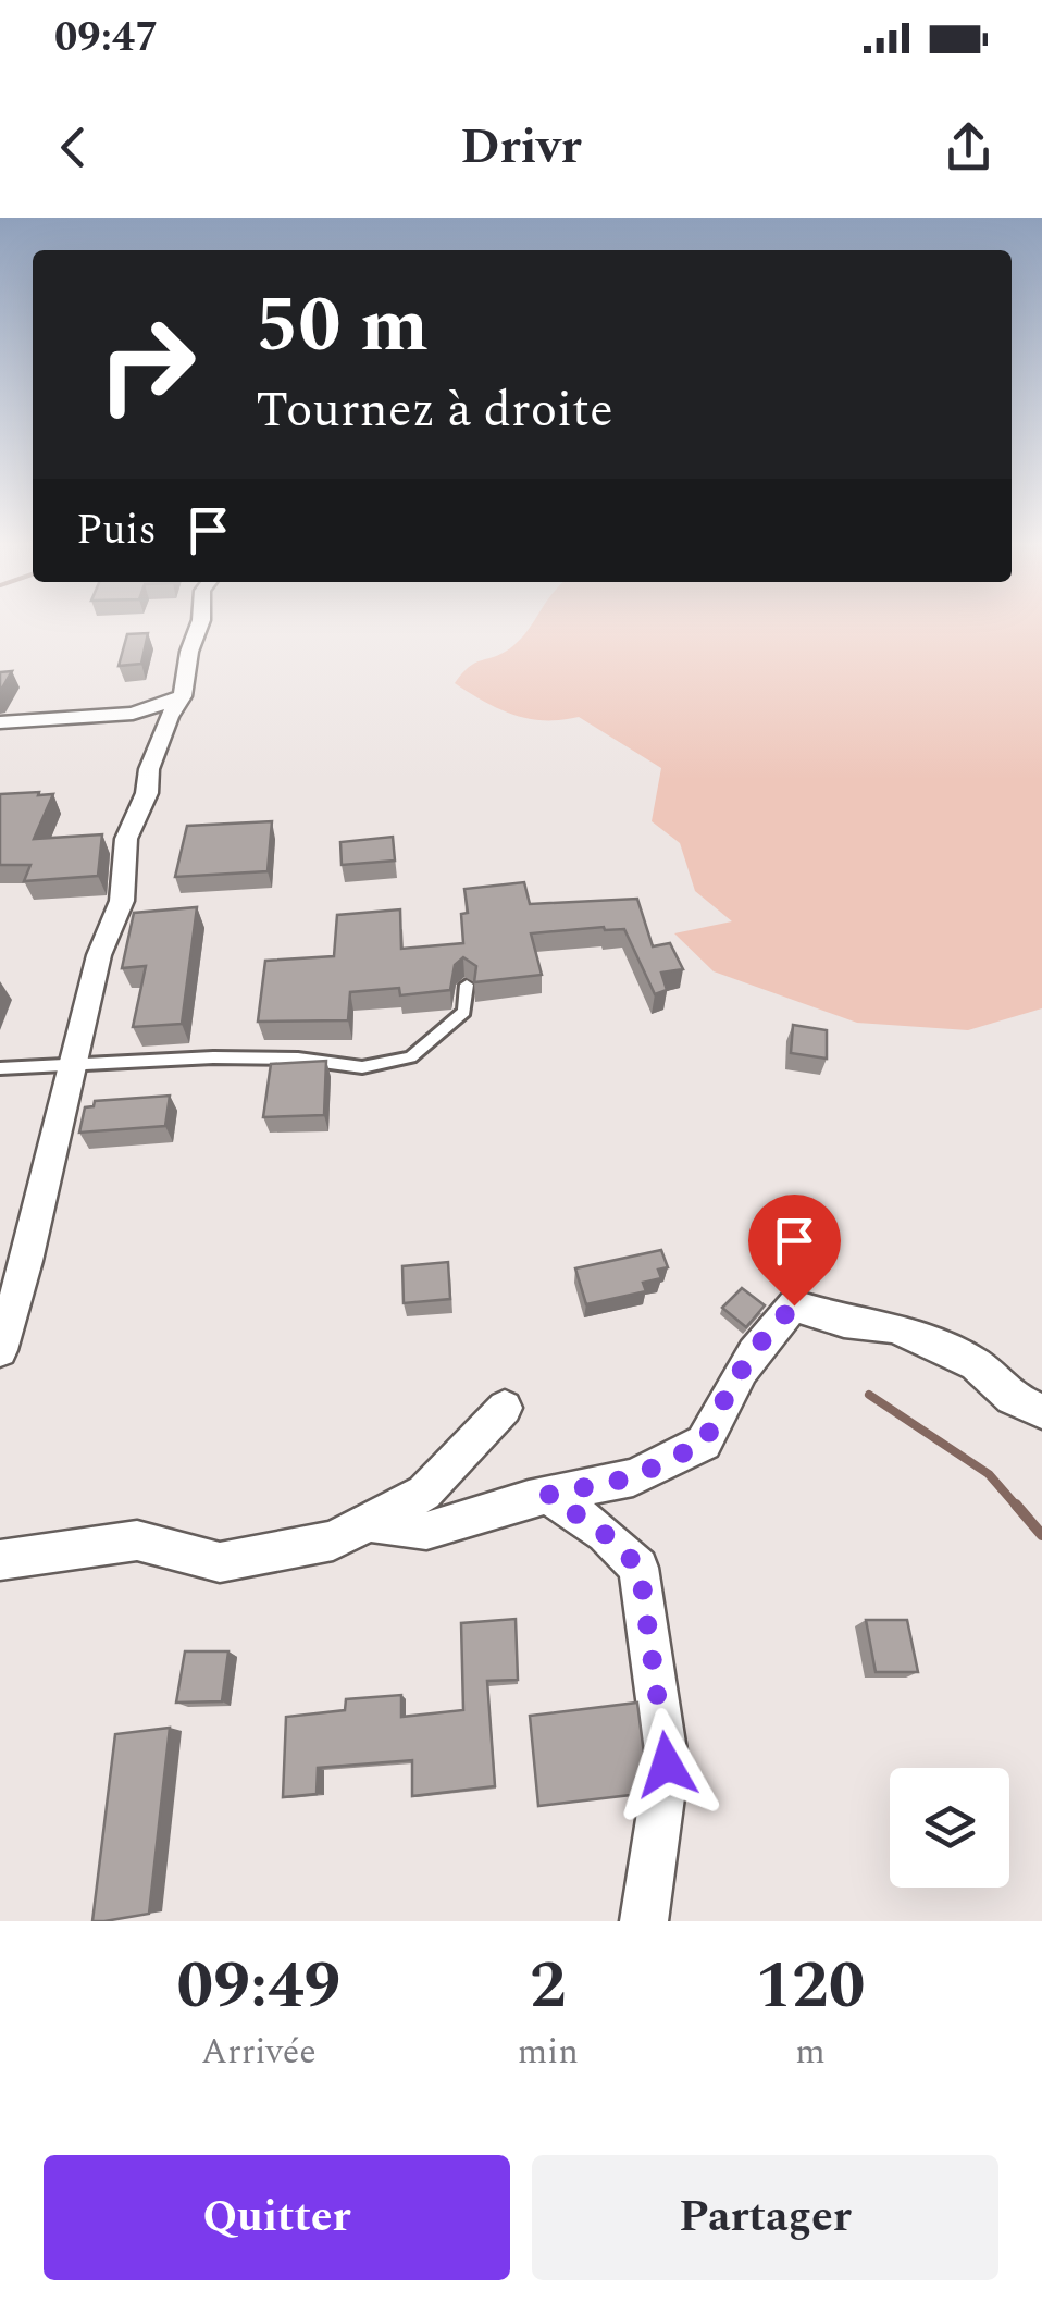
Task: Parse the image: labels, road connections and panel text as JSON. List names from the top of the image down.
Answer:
{
  "page": {
    "status": "09:47",
    "header": "Drivr",
    "turn": ["50 m", "Tournez à droite"],
    "then": "Puis",
    "eta": [
      "09:49",
      "Arrivée",
      "2",
      "min",
      "120",
      "m"
    ],
    "buttons": ["Quitter", "Partager"]
  }
}
